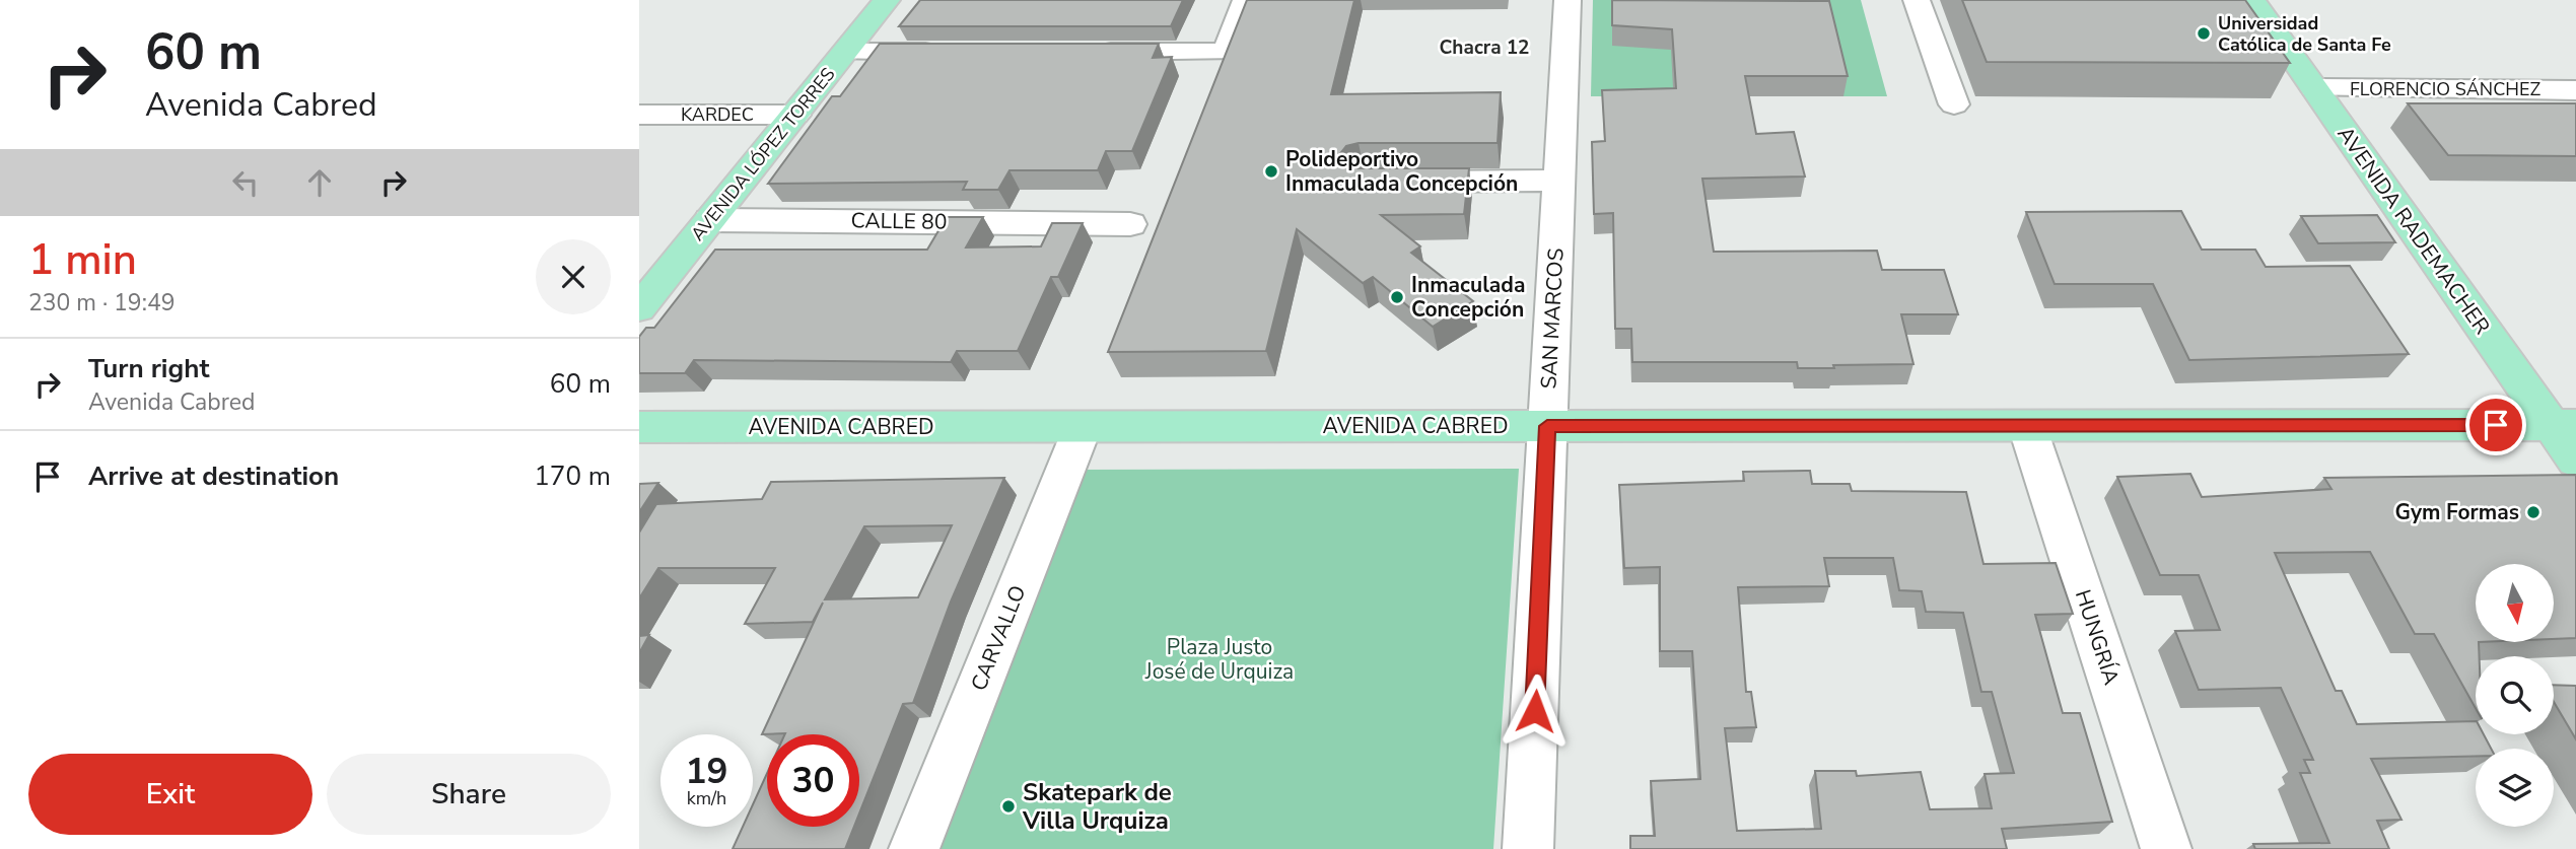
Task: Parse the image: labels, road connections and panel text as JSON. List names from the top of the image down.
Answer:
{
  "streets": {
    "main road": ["AVENIDA LÓPEZ TORRES", "AVENIDA RADEMACHER", "AVENIDA CABRED"],
    "street": [
      "FLORENCIO SÁNCHEZ",
      "KARDEC",
      "CALLE 80",
      "SAN MARCOS",
      "HUNGRÍA",
      "CARVALLO"
    ]
  },
  "crossings": [
    ["FLORENCIO SÁNCHEZ", "AVENIDA RADEMACHER"],
    ["KARDEC", "AVENIDA LÓPEZ TORRES"],
    ["AVENIDA LÓPEZ TORRES", "CALLE 80"],
    ["AVENIDA RADEMACHER", "AVENIDA CABRED"],
    ["SAN MARCOS", "AVENIDA CABRED"],
    ["AVENIDA CABRED", "HUNGRÍA"],
    ["AVENIDA CABRED", "CARVALLO"]
  ],
  "districts": ["Chacra 12"],
  "parks": ["Plaza Justo José de Urquiza"],
  "places": [
    "Universidad Católica de Santa Fe",
    "Polideportivo Inmaculada Concepción",
    "Inmaculada Concepción",
    "Gym Formas",
    "Skatepark de Villa Urquiza"
  ],
  "north": "bottom",
  "page": {
    "turn": ["60 m", "Avenida Cabred"],
    "heading": ["1 min", "230 m · 19:49"],
    "list": [
      {
        "name": "Turn right",
        "note": "Avenida Cabred",
        "value": "60 m"
      },
      {
        "name": "Arrive at destination",
        "value": "170 m"
      }
    ],
    "speed": "19 km/h",
    "limit": "30",
    "buttons": ["Exit", "Share"]
  }
}
